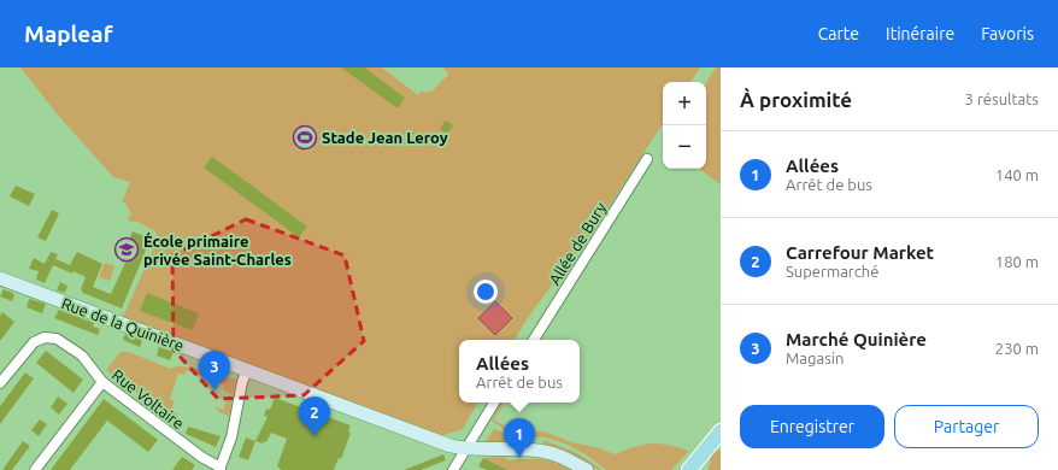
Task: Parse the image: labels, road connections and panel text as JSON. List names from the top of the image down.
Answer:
{
  "streets": {
    "street": ["Allée de Bury", "Rue de la Quinière", "Rue Voltaire"]
  },
  "places": {
    "sports": ["Stade Jean Leroy"],
    "school or university": ["École primaire privée Saint-Charles"]
  },
  "page": {
    "header": "Mapleaf",
    "nav": ["Carte", "Itinéraire", "Favoris"],
    "heading": ["À proximité", "3 résultats"],
    "map_buttons": ["+", "−"],
    "list": [
      {
        "mark": "1",
        "name": "Allées",
        "note": "Arrêt de bus",
        "value": "140 m"
      },
      {
        "mark": "2",
        "name": "Carrefour Market",
        "note": "Supermarché",
        "value": "180 m"
      },
      {
        "mark": "3",
        "name": "Marché Quinière",
        "note": "Magasin",
        "value": "230 m"
      }
    ],
    "popup": ["Allées", "Arrêt de bus"],
    "pins": ["3", "2", "1"],
    "buttons": ["Enregistrer", "Partager"]
  }
}
